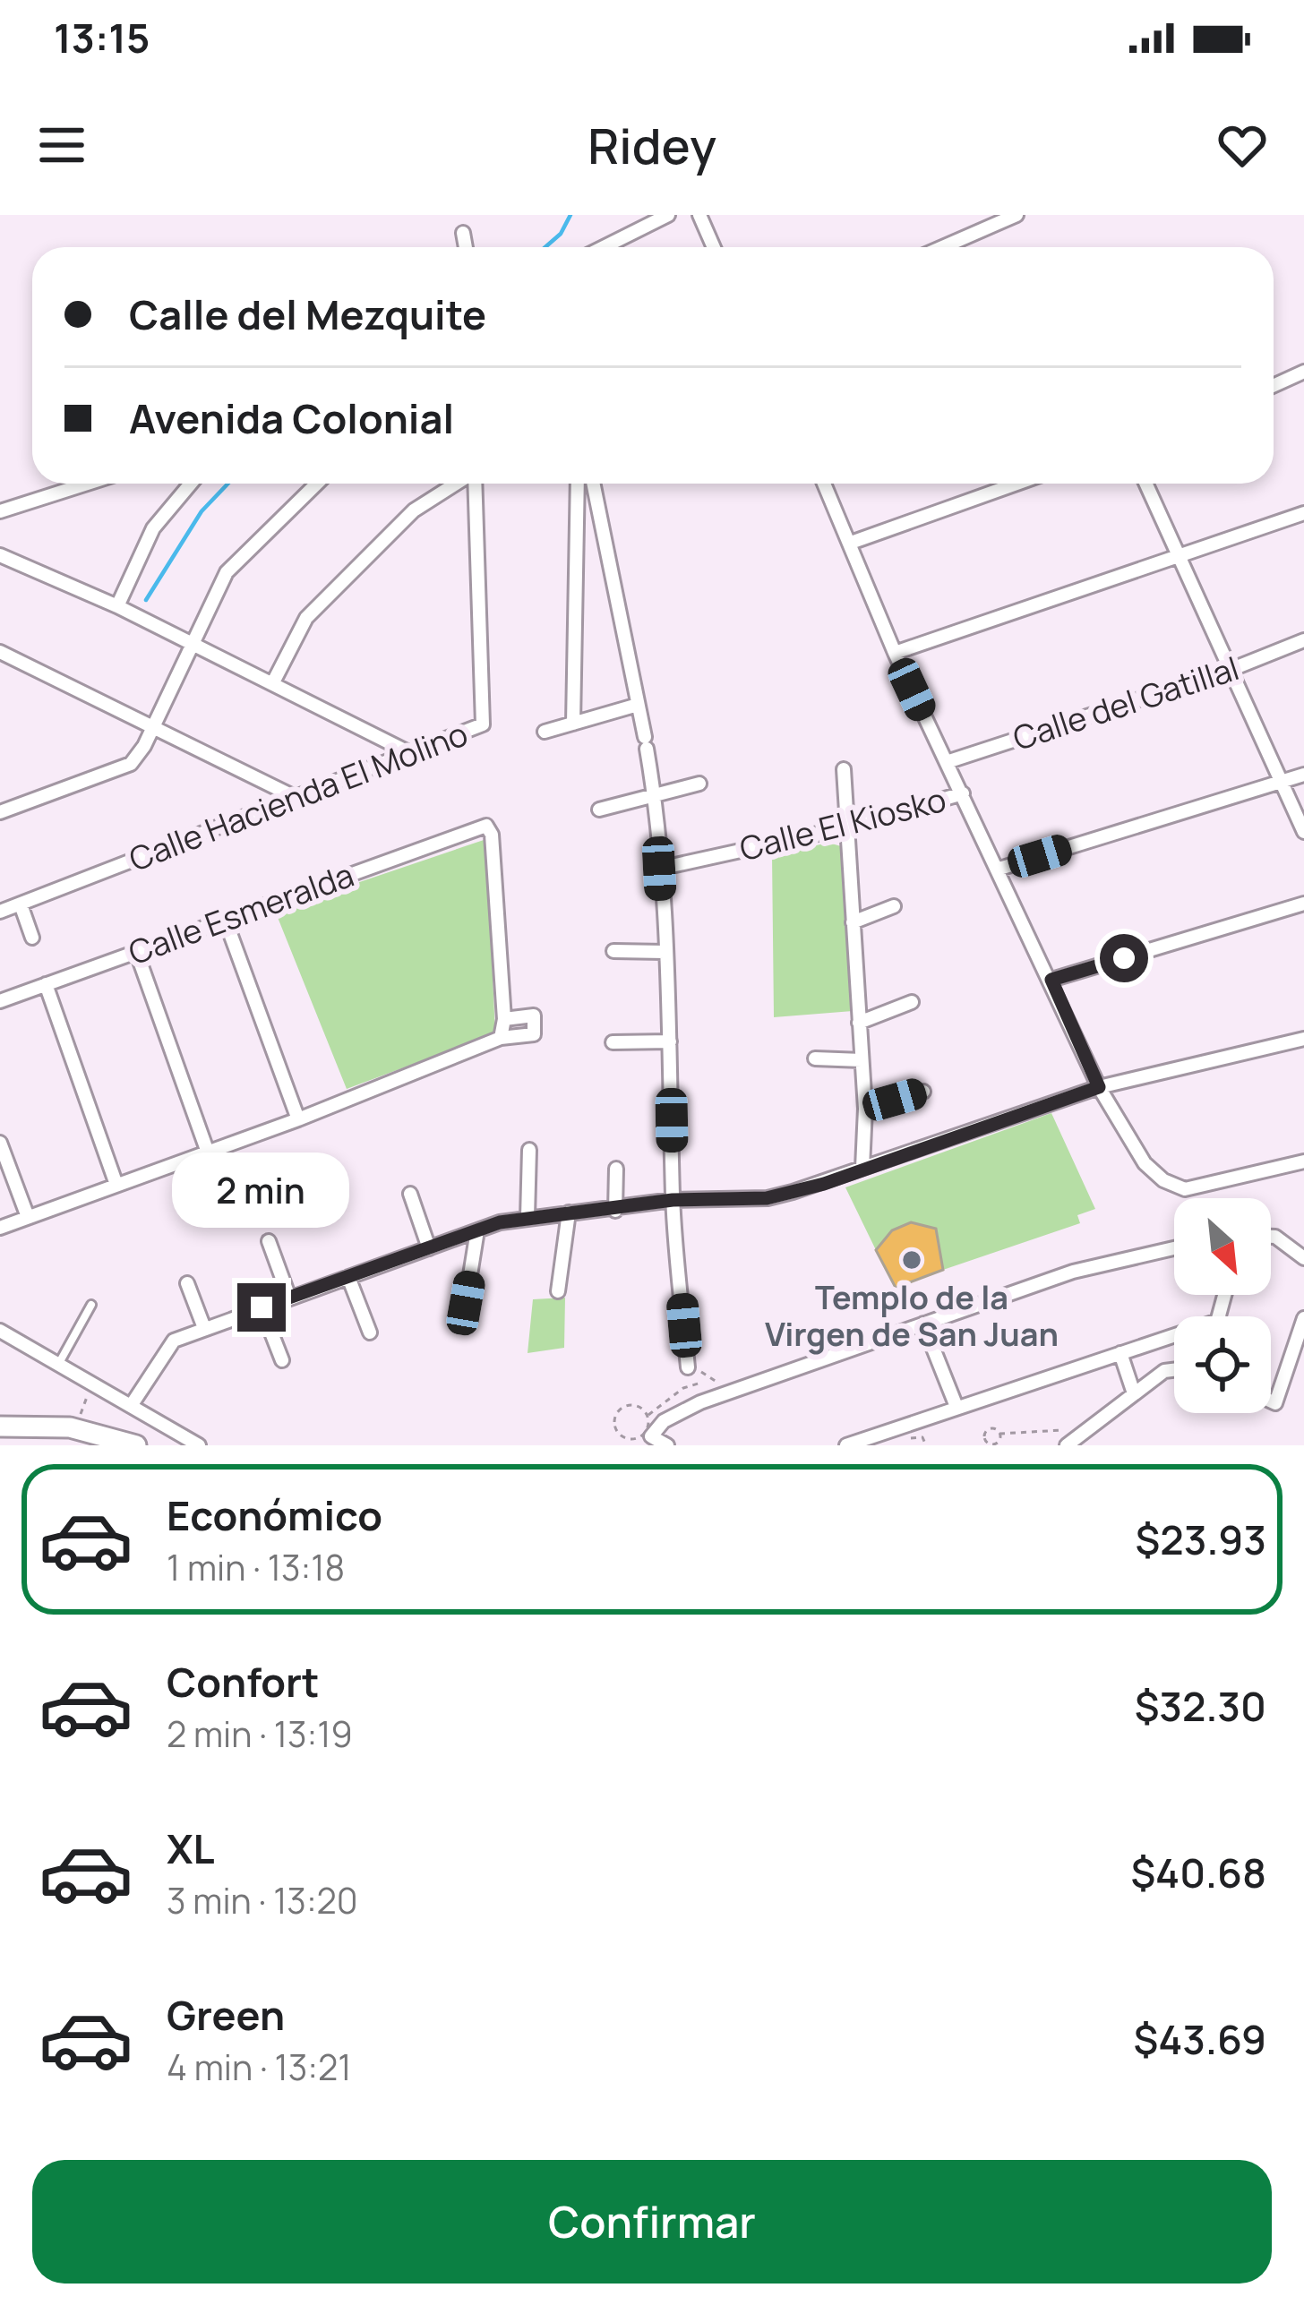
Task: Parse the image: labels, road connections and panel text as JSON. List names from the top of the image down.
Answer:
{
  "streets": {
    "street": [
      "Calle del Gatillal",
      "Calle Hacienda El Molino",
      "Calle El Kiosko",
      "Calle Esmeralda"
    ]
  },
  "places": ["Templo de la Virgen de San Juan"],
  "north": "bottom right",
  "page": {
    "status": "13:15",
    "header": "Ridey",
    "banner": ["Calle del Mezquite", "Avenida Colonial"],
    "bubble": "2 min",
    "list": [
      {
        "name": "Económico",
        "note": "1 min · 13:18",
        "value": "$23.93"
      },
      {
        "name": "Confort",
        "note": "2 min · 13:19",
        "value": "$32.30"
      },
      {
        "name": "XL",
        "note": "3 min · 13:20",
        "value": "$40.68"
      },
      {
        "name": "Green",
        "note": "4 min · 13:21",
        "value": "$43.69"
      }
    ],
    "buttons": "Confirmar"
  }
}
